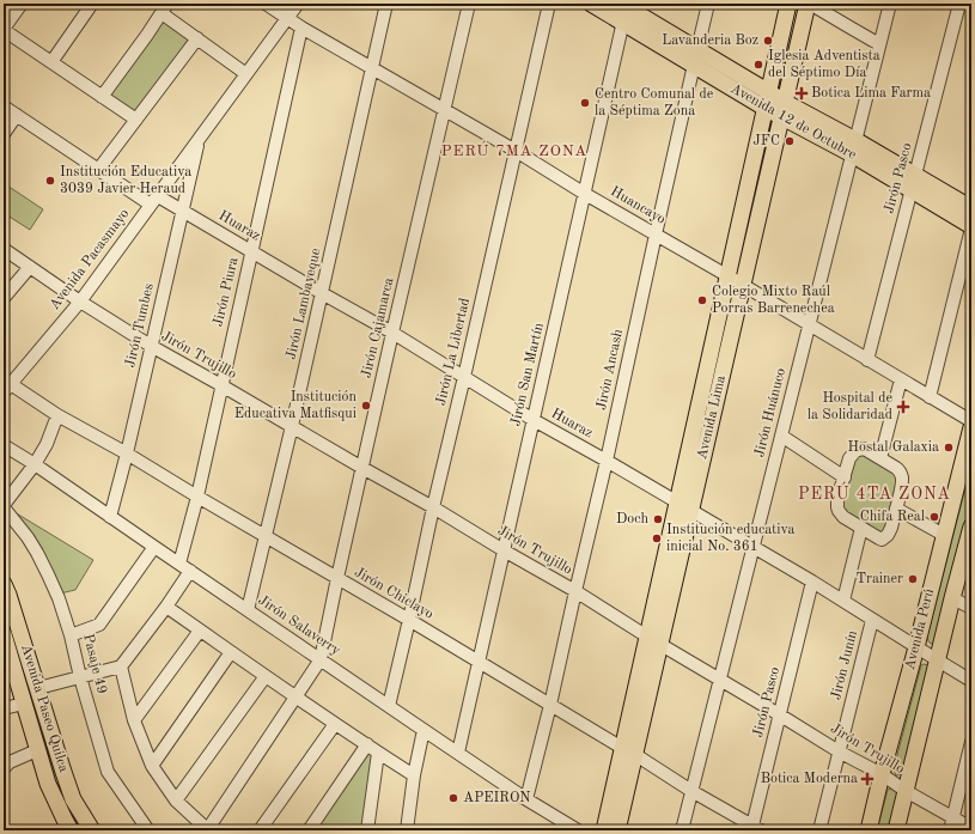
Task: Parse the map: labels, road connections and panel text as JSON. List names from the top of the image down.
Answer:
{
  "streets": {
    "main road": [
      "Avenida 12 de Octubre",
      "Avenida Lima",
      "Avenida Perú",
      "Avenida Paseo Quilca"
    ],
    "street": [
      "Jirón Pasco",
      "Huancayo",
      "Huaraz",
      "Avenida Pacasmayo",
      "Jirón Piura",
      "Jirón Lambayeque",
      "Jirón Tumbes",
      "Jirón Cajamarca",
      "Jirón La Libertad",
      "Jirón Trujillo",
      "Jirón Ancash",
      "Jirón San Martín",
      "Jirón Huánuco",
      "Jirón Chiclayo",
      "Jirón Salaverry",
      "Pasaje 49",
      "Jirón Junín"
    ]
  },
  "crossings": [
    ["Avenida 12 de Octubre", "Jirón Pasco"],
    ["Avenida 12 de Octubre", "Jirón Ancash"],
    ["Avenida 12 de Octubre", "Jirón San Martín"],
    ["Avenida 12 de Octubre", "Jirón Huánuco"],
    ["Avenida 12 de Octubre", "Avenida Lima"],
    ["Jirón Pasco", "Huancayo"],
    ["Jirón Pasco", "Huaraz"],
    ["Jirón Pasco", "Jirón Trujillo"],
    ["Jirón Pasco", "Jirón Chiclayo"],
    ["Huancayo", "Avenida Pacasmayo"],
    ["Huancayo", "Jirón Piura"],
    ["Huancayo", "Jirón Lambayeque"],
    ["Huancayo", "Jirón Cajamarca"],
    ["Huancayo", "Jirón La Libertad"],
    ["Huancayo", "Jirón Ancash"],
    ["Huancayo", "Jirón San Martín"],
    ["Huancayo", "Jirón Huánuco"],
    ["Huancayo", "Avenida Lima"],
    ["Huaraz", "Avenida Pacasmayo"],
    ["Huaraz", "Jirón Piura"],
    ["Huaraz", "Jirón Lambayeque"],
    ["Huaraz", "Jirón Tumbes"],
    ["Huaraz", "Jirón Cajamarca"],
    ["Huaraz", "Jirón La Libertad"],
    ["Huaraz", "Jirón Ancash"],
    ["Huaraz", "Jirón San Martín"],
    ["Huaraz", "Jirón Huánuco"],
    ["Huaraz", "Avenida Lima"],
    ["Huaraz", "Avenida Perú"],
    ["Huaraz", "Jirón Junín"],
    ["Avenida Pacasmayo", "Jirón Tumbes"],
    ["Avenida Pacasmayo", "Jirón Trujillo"],
    ["Avenida Pacasmayo", "Jirón Chiclayo"],
    ["Jirón Piura", "Jirón Trujillo"],
    ["Jirón Piura", "Jirón Chiclayo"],
    ["Jirón Piura", "Jirón Salaverry"],
    ["Jirón Lambayeque", "Jirón Trujillo"],
    ["Jirón Lambayeque", "Jirón Chiclayo"],
    ["Jirón Lambayeque", "Jirón Salaverry"],
    ["Jirón Tumbes", "Jirón Trujillo"],
    ["Jirón Tumbes", "Jirón Chiclayo"],
    ["Jirón Tumbes", "Jirón Salaverry"],
    ["Jirón Cajamarca", "Jirón Trujillo"],
    ["Jirón Cajamarca", "Jirón Chiclayo"],
    ["Jirón Cajamarca", "Jirón Salaverry"],
    ["Jirón La Libertad", "Jirón Trujillo"],
    ["Jirón La Libertad", "Jirón Chiclayo"],
    ["Jirón La Libertad", "Jirón Salaverry"],
    ["Jirón Trujillo", "Jirón Ancash"],
    ["Jirón Trujillo", "Jirón San Martín"],
    ["Jirón Trujillo", "Jirón Huánuco"],
    ["Jirón Trujillo", "Avenida Lima"],
    ["Jirón Trujillo", "Avenida Perú"],
    ["Jirón Trujillo", "Jirón Junín"],
    ["Jirón Ancash", "Jirón Chiclayo"],
    ["Jirón Ancash", "Jirón Salaverry"],
    ["Jirón San Martín", "Jirón Chiclayo"],
    ["Jirón San Martín", "Jirón Salaverry"],
    ["Jirón Huánuco", "Jirón Chiclayo"],
    ["Avenida Lima", "Jirón Chiclayo"]
  ],
  "districts": ["PERÚ 7MA ZONA", "PERÚ 4TA ZONA"],
  "places": {
    "other": [
      "Lavanderia Boz",
      "Iglesia Adventista del Séptimo Día",
      "Centro Comunal de la Séptima Zona",
      "JFC",
      "Institución Educativa 3039 Javier Heraud",
      "Colegio Mixto Raúl Porras Barrenechea",
      "Institución Educativa Matfisqui",
      "Hostal Galaxia",
      "Chifa Real",
      "Doch",
      "Institución educativa inicial No. 361",
      "Trainer",
      "APEIRON"
    ],
    "health": ["Botica Lima Farma", "Hospital de la Solidaridad", "Botica Moderna"]
  }
}
